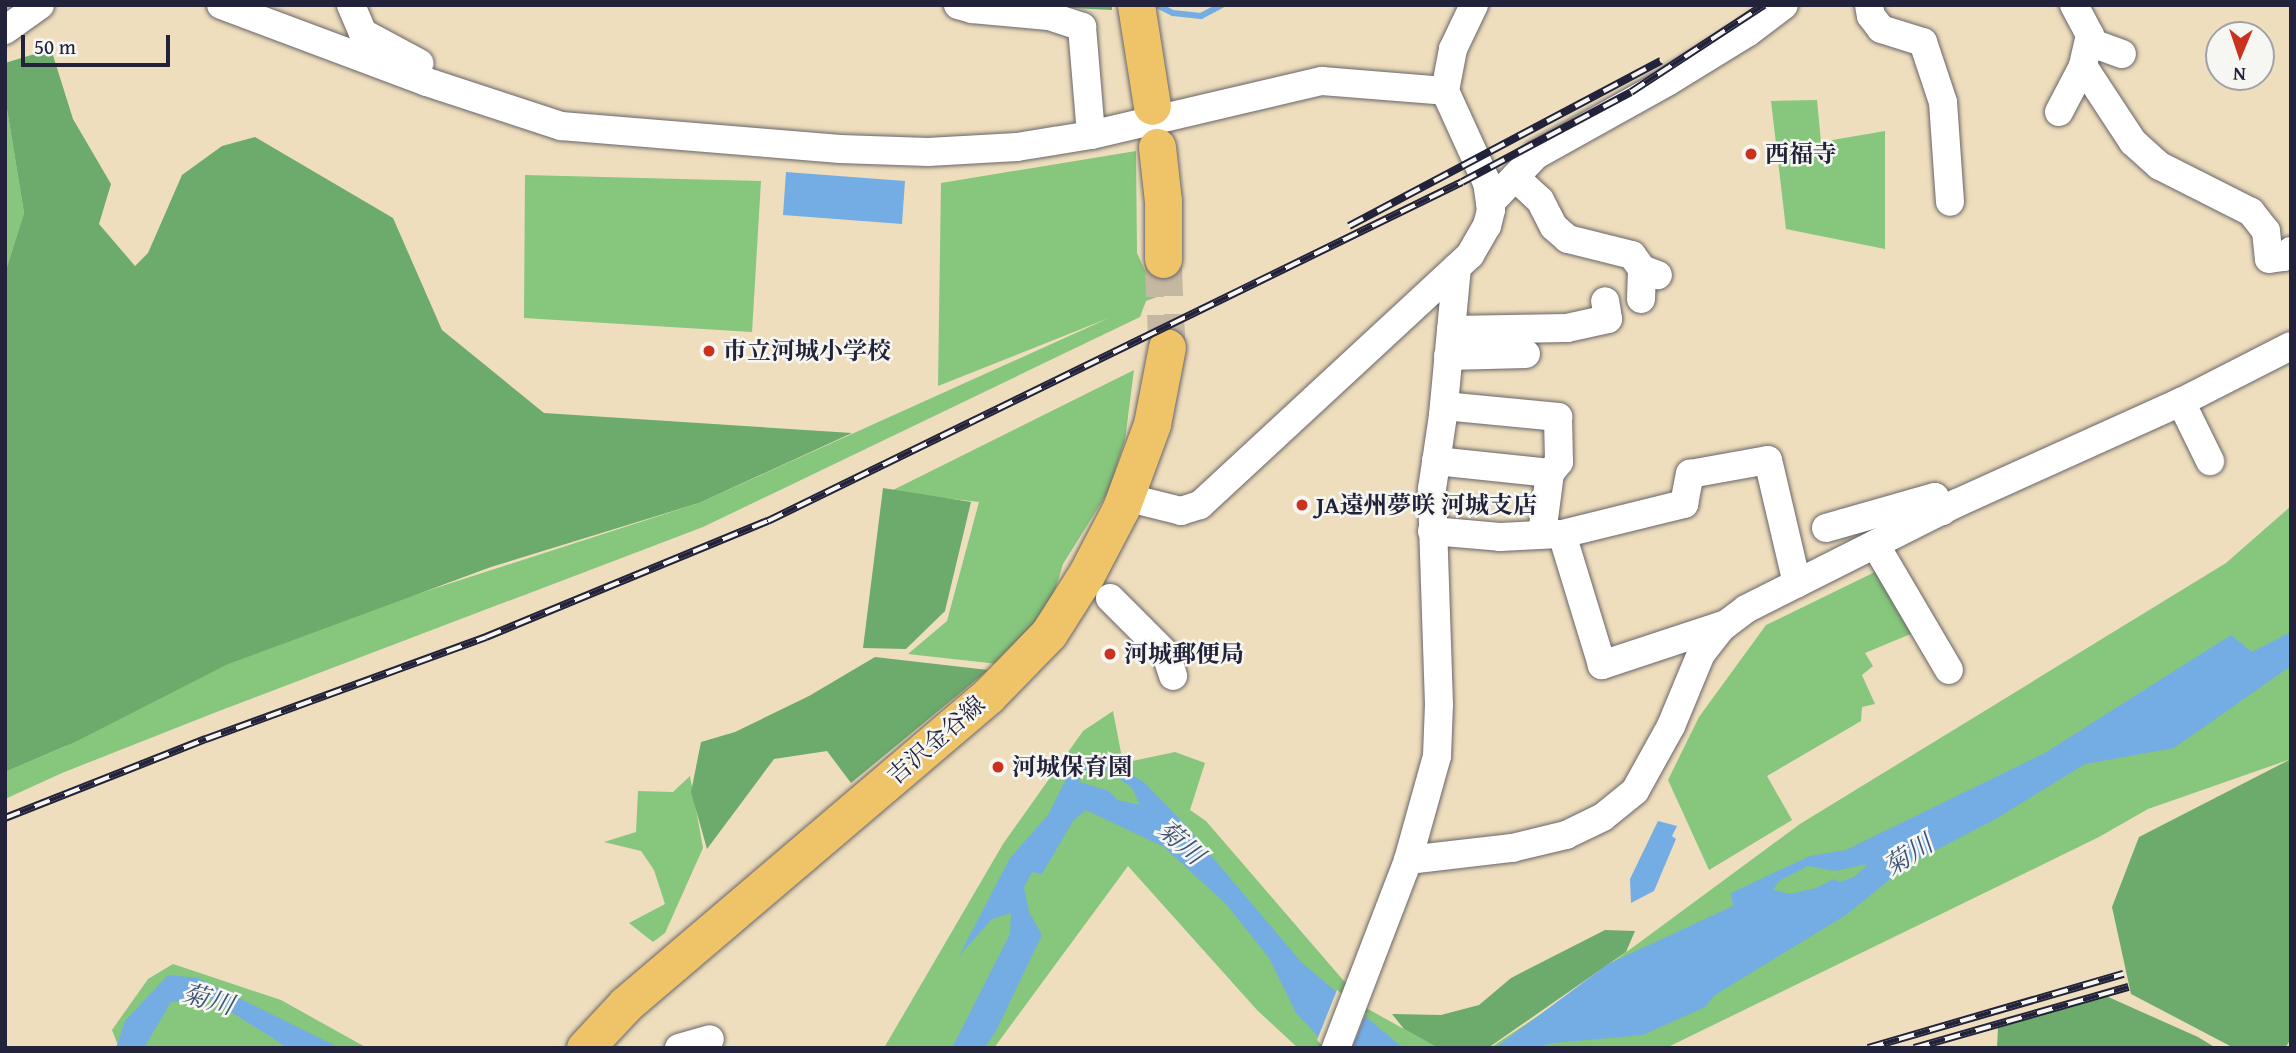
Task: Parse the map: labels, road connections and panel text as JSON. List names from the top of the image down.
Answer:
{
  "streets": {
    "main road": ["吉沢金谷線"]
  },
  "water": ["菊川"],
  "places": [
    "西福寺",
    "市立河城小学校",
    "JA遠州夢咲 河城支店",
    "河城郵便局",
    "河城保育園"
  ],
  "scale_bar": "50 m",
  "north": "bottom"
}
